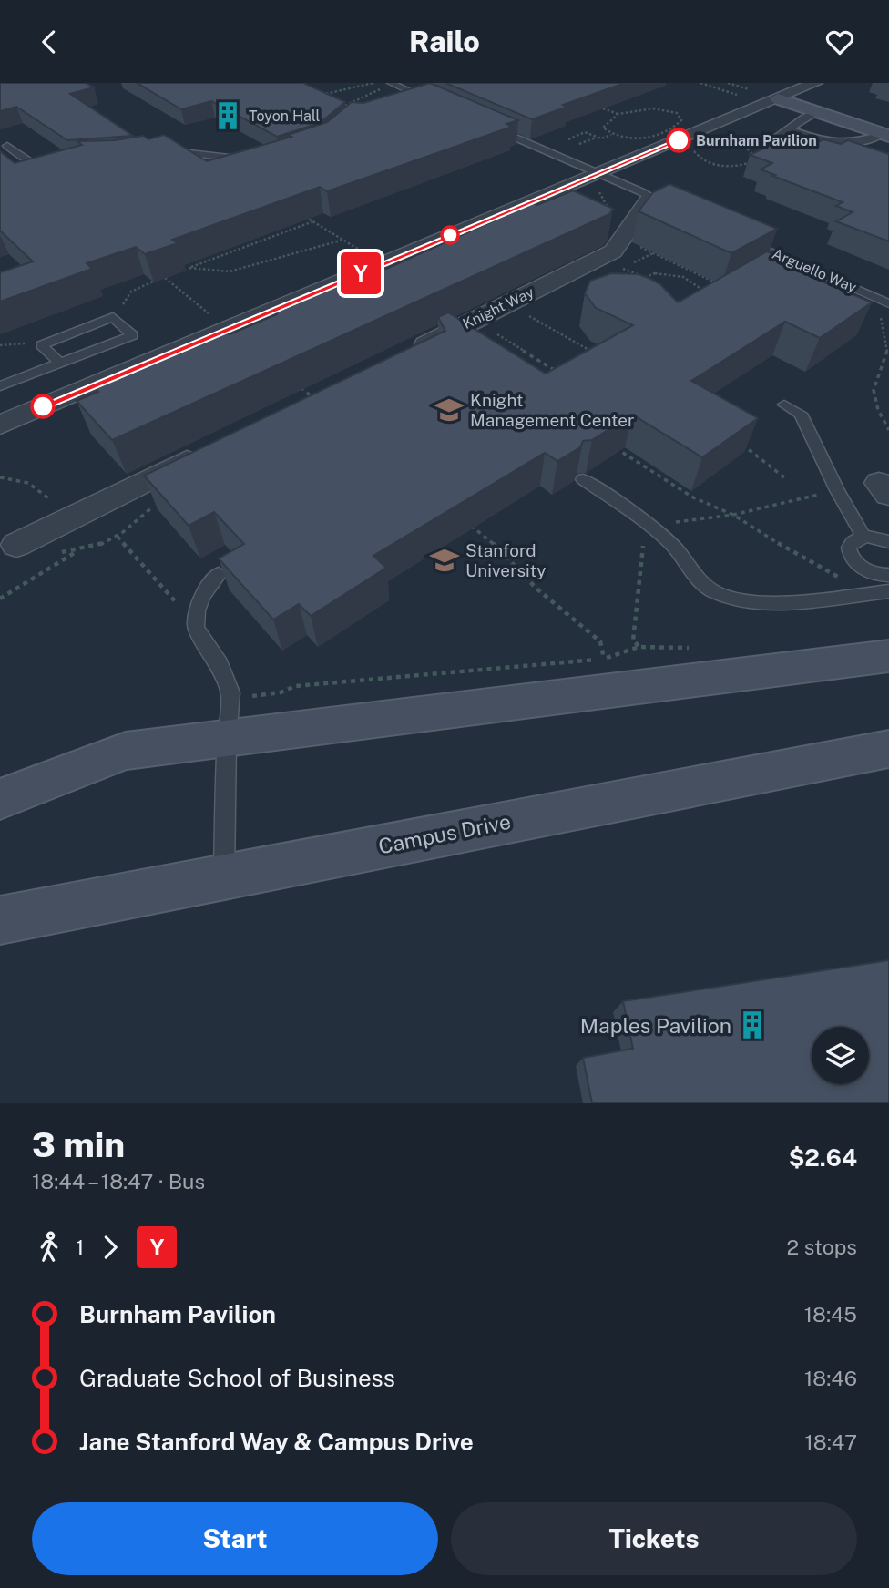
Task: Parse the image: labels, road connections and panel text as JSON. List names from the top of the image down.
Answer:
{
  "streets": {
    "street": ["Knight Way", "Campus Drive"],
    "lane": ["Arguello Way"]
  },
  "places": {
    "building": ["Toyon Hall", "Maples Pavilion"],
    "other": ["Burnham Pavilion"],
    "school or university": ["Knight Management Center", "Stanford University"]
  },
  "lines": ["bus line Y"],
  "page": {
    "header": "Railo",
    "on_map": "Y",
    "heading": ["3 min", "18:44 – 18:47 · Bus", "$2.64"],
    "legs": ["1", "Y", "2 stops"],
    "list": [
      {
        "name": "Burnham Pavilion",
        "value": "18:45"
      },
      {
        "name": "Graduate School of Business",
        "value": "18:46"
      },
      {
        "name": "Jane Stanford Way & Campus Drive",
        "value": "18:47"
      }
    ],
    "buttons": ["Start", "Tickets"]
  }
}
